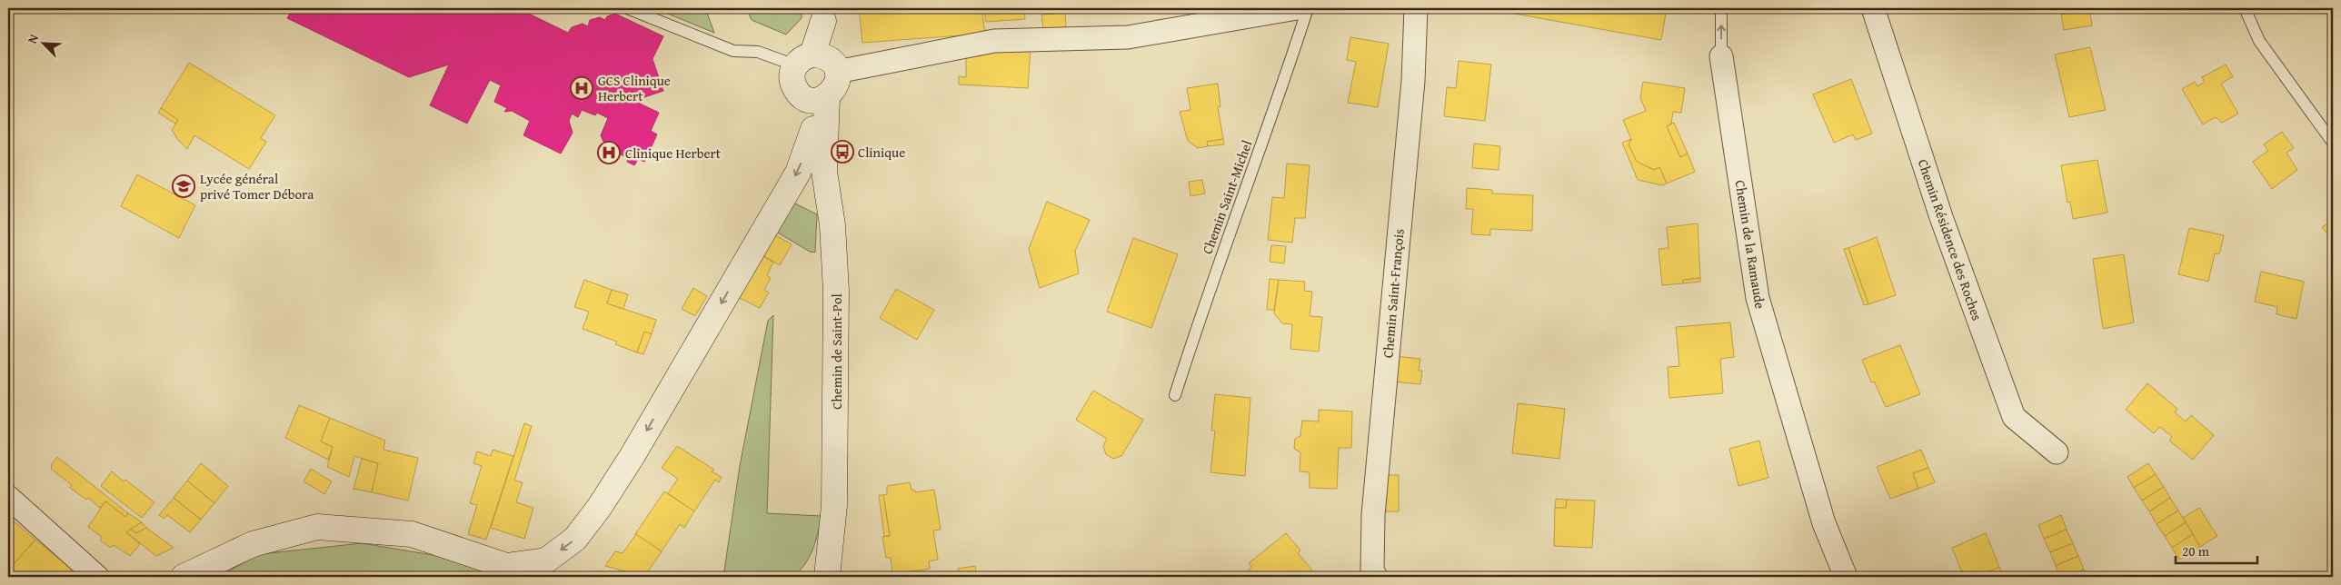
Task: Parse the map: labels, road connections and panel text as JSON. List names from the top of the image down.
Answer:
{
  "streets": {
    "main road": ["Chemin de Saint-Pol"],
    "street": ["Chemin Résidence des Roches", "Chemin de la Ramaude", "Chemin Saint-François"],
    "lane": ["Chemin Saint-Michel"]
  },
  "places": {
    "hospital": ["GCS Clinique Herbert", "Clinique Herbert"],
    "bus stop": ["Clinique"],
    "school or university": ["Lycée général privé Tomer Débora"]
  },
  "scale_bar": "20 m",
  "north": "top left"
}
